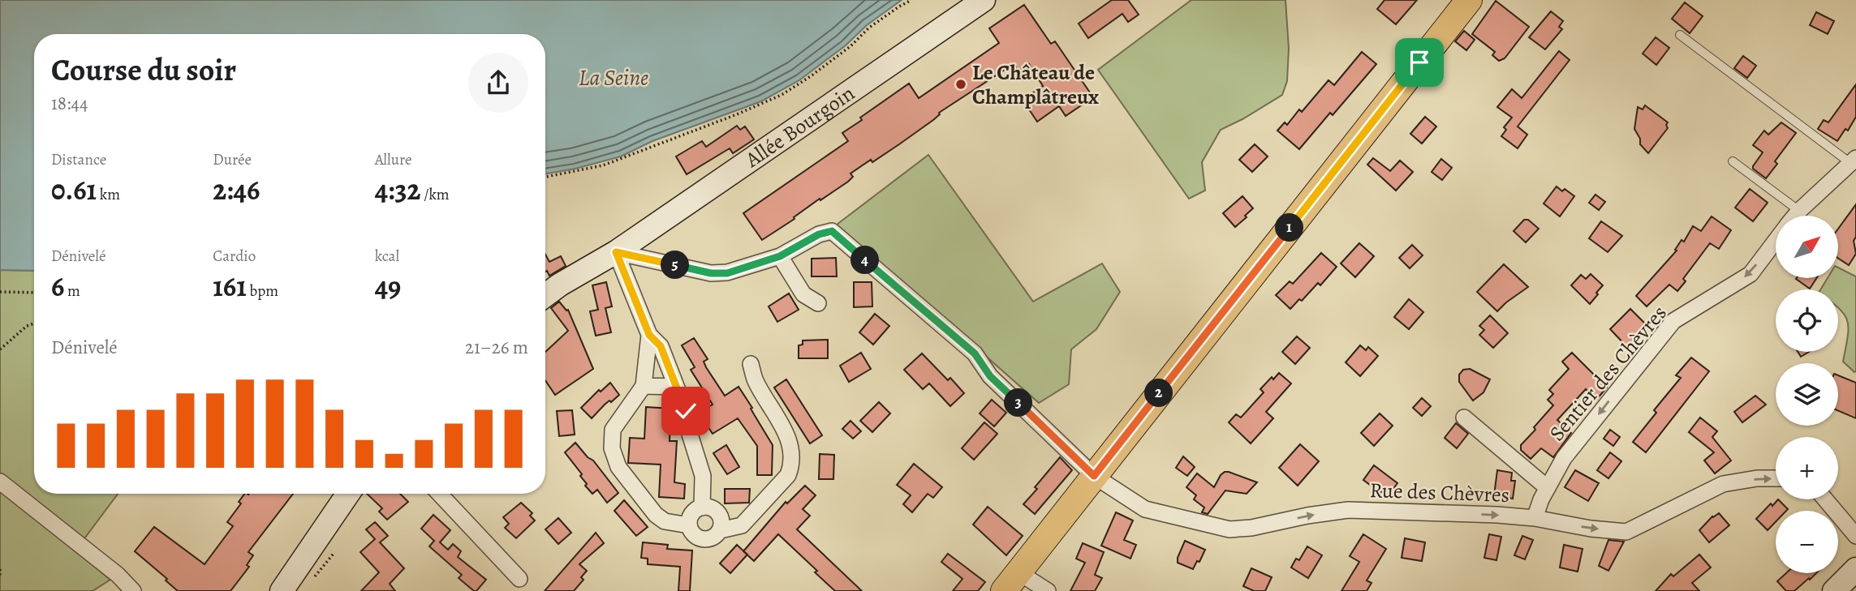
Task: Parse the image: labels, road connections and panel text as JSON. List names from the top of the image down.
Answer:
{
  "streets": {
    "street": ["Allée Bourgoin", "Sentier des Chèvres", "Rue des Chèvres"]
  },
  "crossings": [
    ["Sentier des Chèvres", "Rue des Chèvres"]
  ],
  "one_way": ["Sentier des Chèvres", "Rue des Chèvres"],
  "water": ["La Seine"],
  "places": ["Le Château de Champlâtreux"],
  "north": "top right",
  "page": {
    "heading": ["Course du soir", "18:44"],
    "stats": [
      ["Distance", "0.61 km"],
      ["Durée", "2:46"],
      ["Allure", "4:32 /km"],
      ["Dénivelé", "6 m"],
      ["Cardio", "161 bpm"],
      ["kcal", "49"]
    ],
    "pins": [
      "1",
      "4",
      "5",
      "2",
      "3"
    ],
    "map_buttons": ["+", "−"],
    "chart": ["Dénivelé", "21–26 m"]
  }
}
